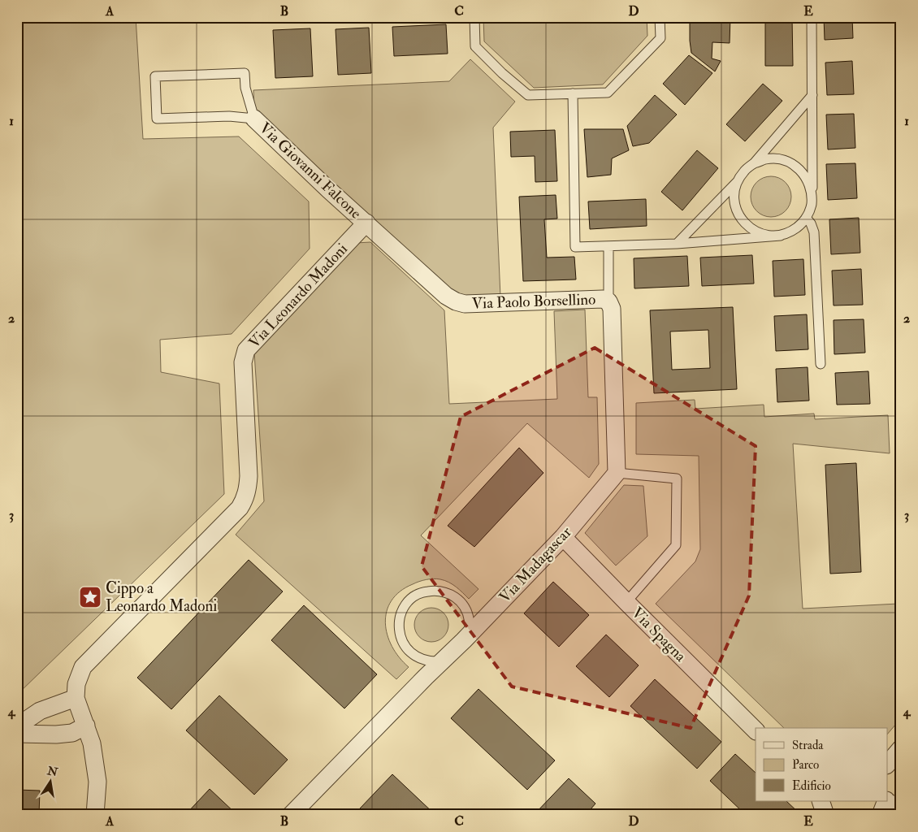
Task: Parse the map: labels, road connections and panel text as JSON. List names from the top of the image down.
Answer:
{
  "streets": {
    "street": [
      "Via Giovanni Falcone",
      "Via Leonardo Madoni",
      "Via Paolo Borsellino",
      "Via Madagascar",
      "Via Spagna"
    ]
  },
  "crossings": [
    ["Via Giovanni Falcone", "Via Leonardo Madoni"],
    ["Via Giovanni Falcone", "Via Paolo Borsellino"],
    ["Via Leonardo Madoni", "Via Paolo Borsellino"],
    ["Via Madagascar", "Via Spagna"]
  ],
  "places": {
    "place": ["Cippo a Leonardo Madoni"]
  },
  "legend": ["Strada", "Parco", "Edificio"],
  "north": "top",
  "grid": {
    "columns": [
      "A",
      "B",
      "C",
      "D",
      "E"
    ],
    "rows": [
      "1",
      "2",
      "3",
      "4"
    ]
  }
}
